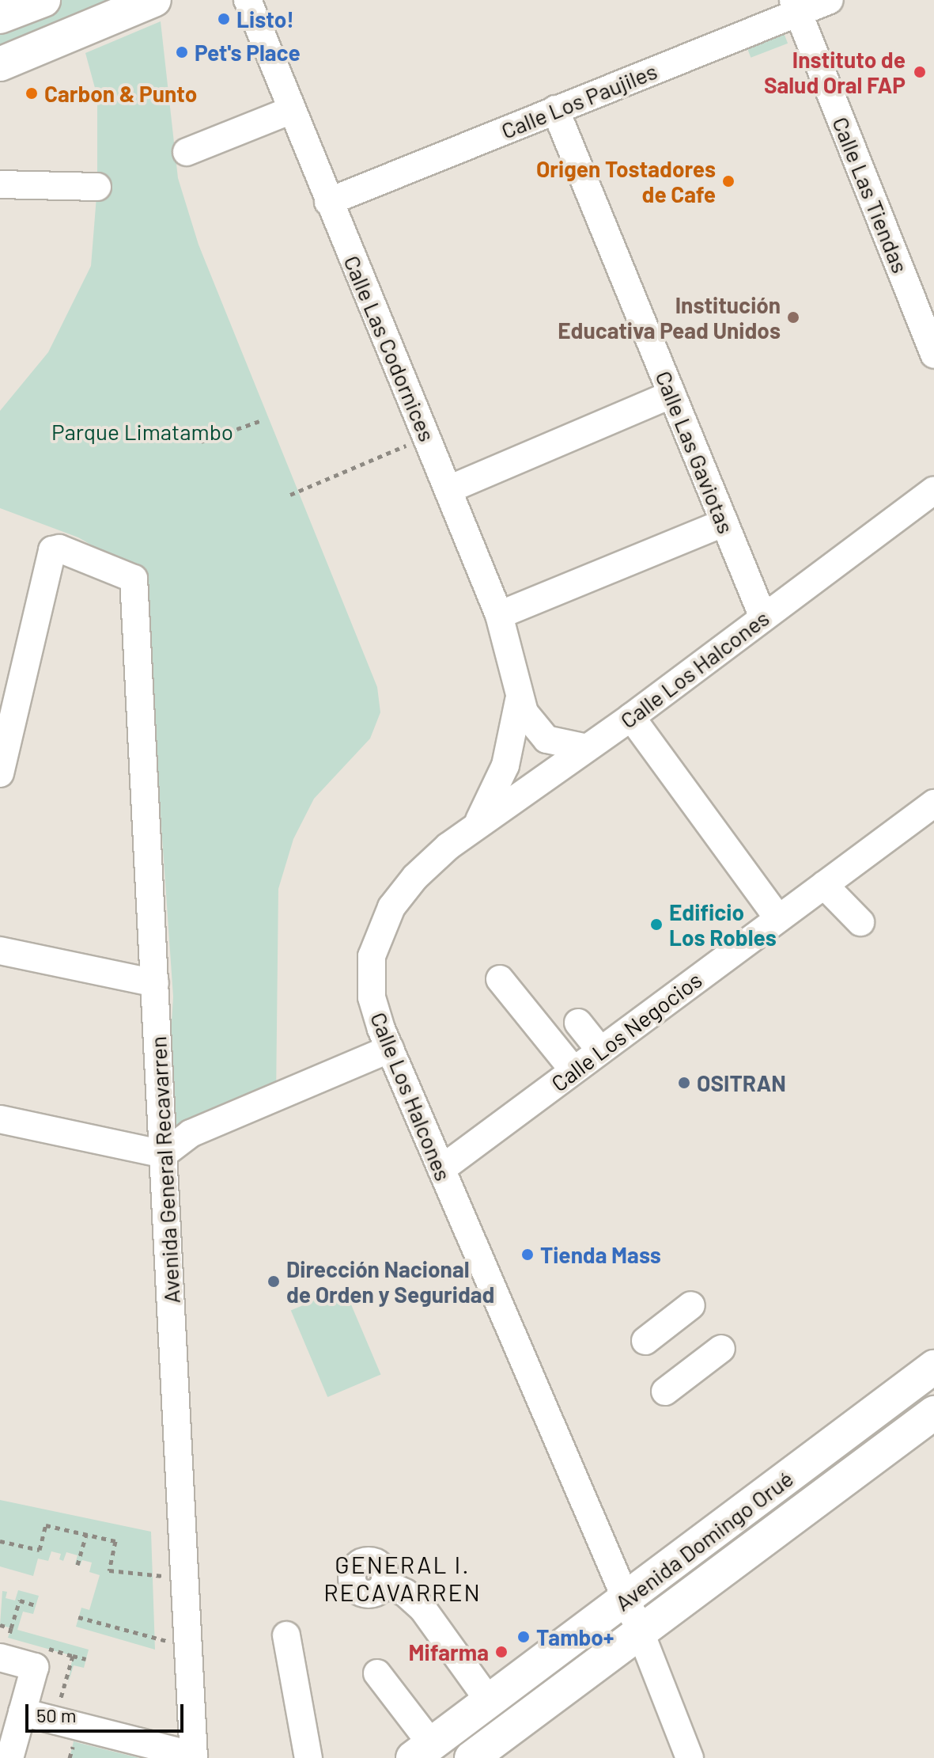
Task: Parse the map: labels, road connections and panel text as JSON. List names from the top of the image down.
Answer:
{
  "streets": {
    "main road": ["Avenida Domingo Orué"],
    "street": [
      "Calle Los Paujiles",
      "Calle Las Tiendas",
      "Calle Las Codornices",
      "Calle Las Gaviotas",
      "Calle Los Halcones",
      "Calle Los Negocios",
      "Avenida General Recavarren"
    ]
  },
  "crossings": [
    ["Calle Los Paujiles", "Calle Las Tiendas"],
    ["Calle Los Paujiles", "Calle Las Codornices"],
    ["Calle Los Paujiles", "Calle Las Gaviotas"],
    ["Calle Las Codornices", "Calle Los Halcones"],
    ["Calle Las Gaviotas", "Calle Los Halcones"],
    ["Calle Los Halcones", "Calle Los Negocios"],
    ["Calle Los Halcones", "Avenida Domingo Orué"]
  ],
  "districts": ["GENERAL I. RECAVARREN"],
  "parks": ["Parque Limatambo"],
  "places": [
    "Listo!",
    "Pet's Place",
    "Instituto de Salud Oral FAP",
    "Carbon & Punto",
    "Origen Tostadores de Cafe",
    "Institución Educativa Pead Unidos",
    "Edificio Los Robles",
    "OSITRAN",
    "Tienda Mass",
    "Dirección Nacional de Orden y Seguridad",
    "Tambo+",
    "Mifarma"
  ],
  "scale_bar": "50 m"
}
